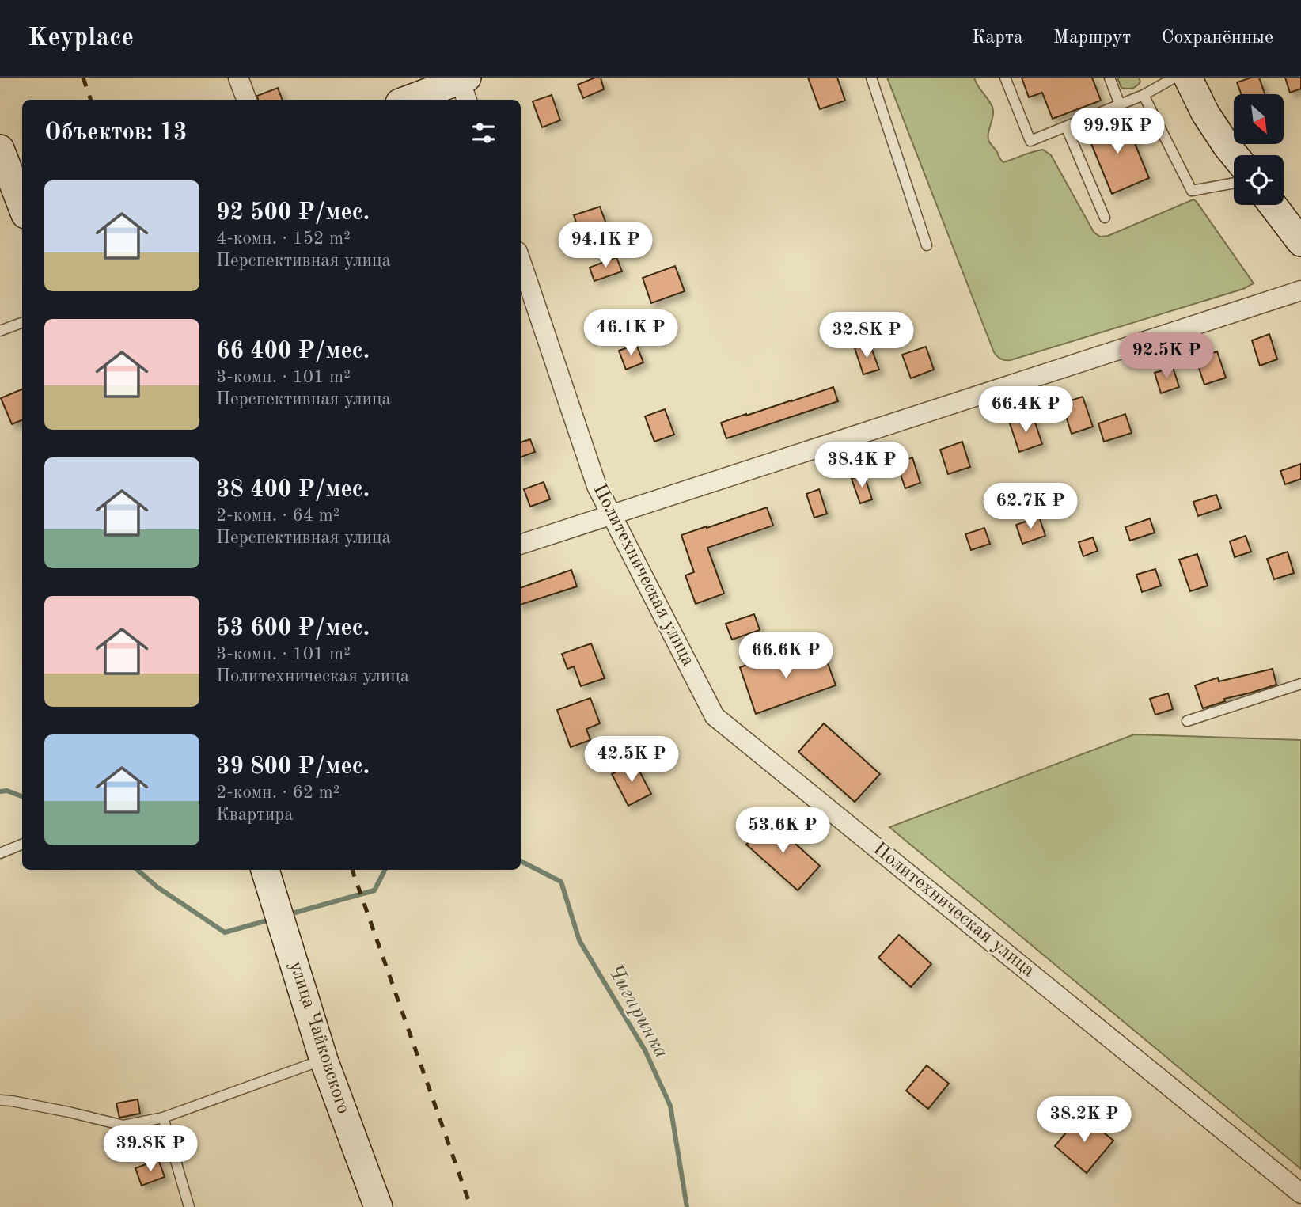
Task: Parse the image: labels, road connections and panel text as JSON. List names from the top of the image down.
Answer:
{
  "streets": {
    "street": ["Политехническая улица", "улица Чайковского"]
  },
  "water": ["Чигиринка"],
  "north": "bottom right",
  "page": {
    "header": "Keyplace",
    "nav": ["Карта", "Маршрут", "Сохранённые"],
    "heading": "Объектов: 13",
    "price": [
      "99.9K ₽",
      "94.1K ₽",
      "46.1K ₽",
      "32.8K ₽",
      "92.5K ₽",
      "66.4K ₽",
      "38.4K ₽",
      "62.7K ₽",
      "66.6K ₽",
      "42.5K ₽",
      "53.6K ₽",
      "38.2K ₽",
      "39.8K ₽"
    ],
    "list": [
      {
        "name": "92 500 ₽/мес.",
        "note": "4-комн. · 152 m² · Перспективная улица"
      },
      {
        "name": "66 400 ₽/мес.",
        "note": "3-комн. · 101 m² · Перспективная улица"
      },
      {
        "name": "38 400 ₽/мес.",
        "note": "2-комн. · 64 m² · Перспективная улица"
      },
      {
        "name": "53 600 ₽/мес.",
        "note": "3-комн. · 101 m² · Политехническая улица"
      },
      {
        "name": "39 800 ₽/мес.",
        "note": "2-комн. · 62 m² · Квартира"
      }
    ]
  }
}
